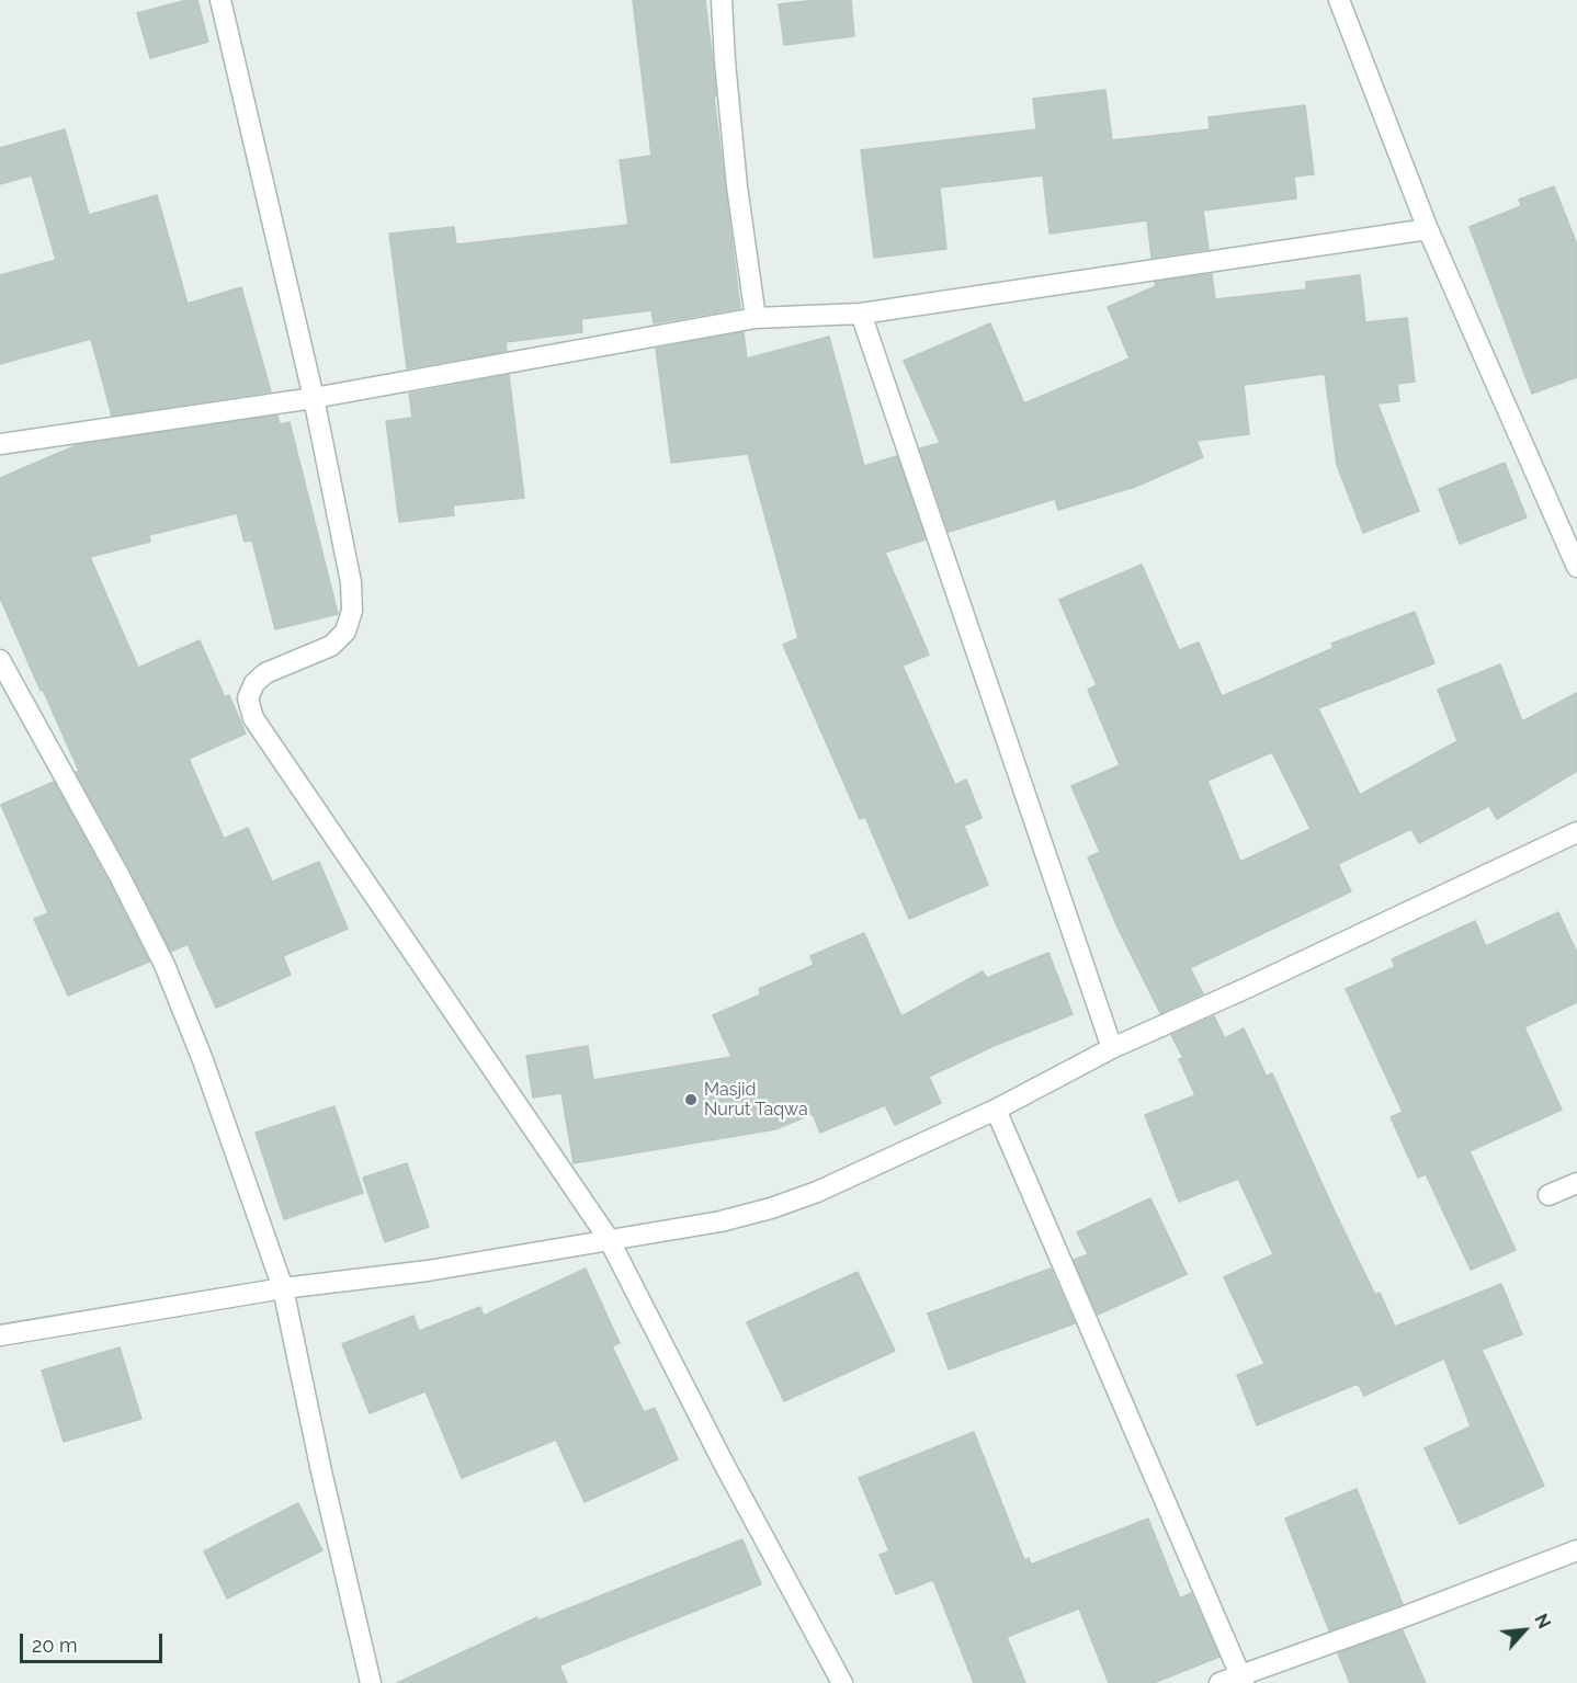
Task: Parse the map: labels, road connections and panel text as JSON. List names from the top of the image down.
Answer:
{
  "places": ["Masjid Nurut Taqwa"],
  "scale_bar": "20 m",
  "north": "top right"
}
